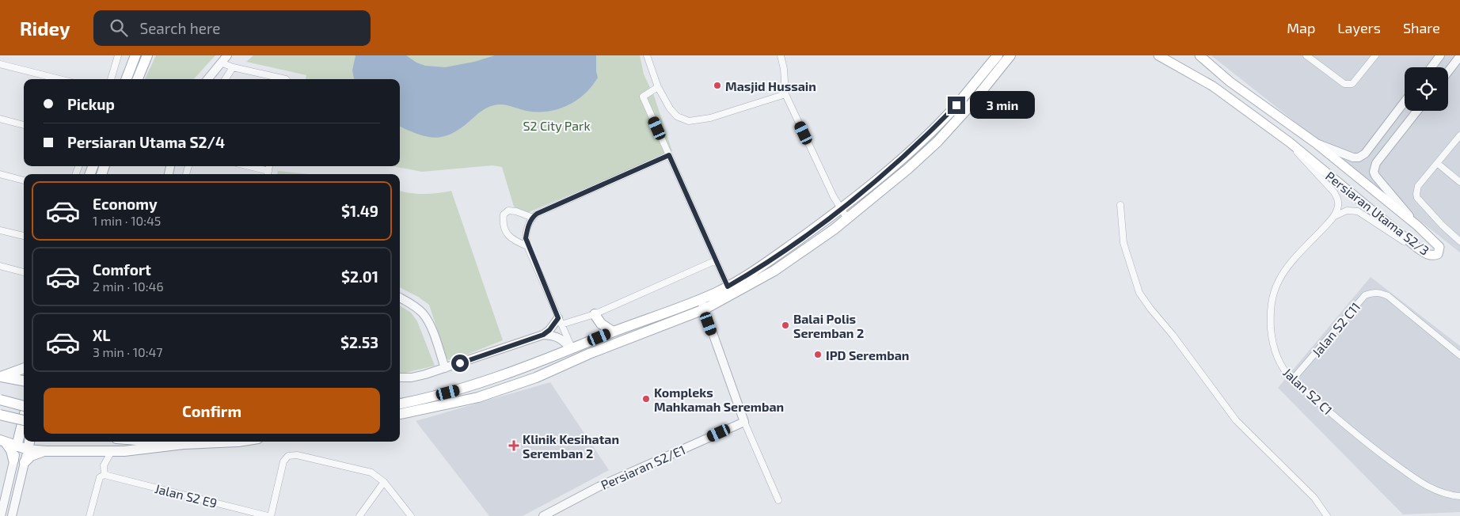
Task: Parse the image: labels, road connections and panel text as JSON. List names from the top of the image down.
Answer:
{
  "streets": {
    "main road": ["Persiaran Utama S2/3"],
    "street": [
      "Jalan S2 C11",
      "Jalan S2 C1",
      "Persiaran S2/E1",
      "Jalan S2 E9"
    ]
  },
  "crossings": [
    ["Jalan S2 C11", "Jalan S2 C1"]
  ],
  "parks": ["S2 City Park"],
  "places": {
    "other": [
      "Masjid Hussain",
      "Balai Polis Seremban 2",
      "IPD Seremban",
      "Kompleks Mahkamah Seremban"
    ],
    "health": ["Klinik Kesihatan Seremban 2"]
  },
  "page": {
    "header": "Ridey",
    "search": "Search here",
    "nav": ["Map", "Layers", "Share"],
    "banner": ["Pickup", "Persiaran Utama S2/4"],
    "bubble": "3 min",
    "list": [
      {
        "name": "Economy",
        "note": "1 min · 10:45",
        "value": "$1.49"
      },
      {
        "name": "Comfort",
        "note": "2 min · 10:46",
        "value": "$2.01"
      },
      {
        "name": "XL",
        "note": "3 min · 10:47",
        "value": "$2.53"
      }
    ],
    "buttons": "Confirm"
  }
}
